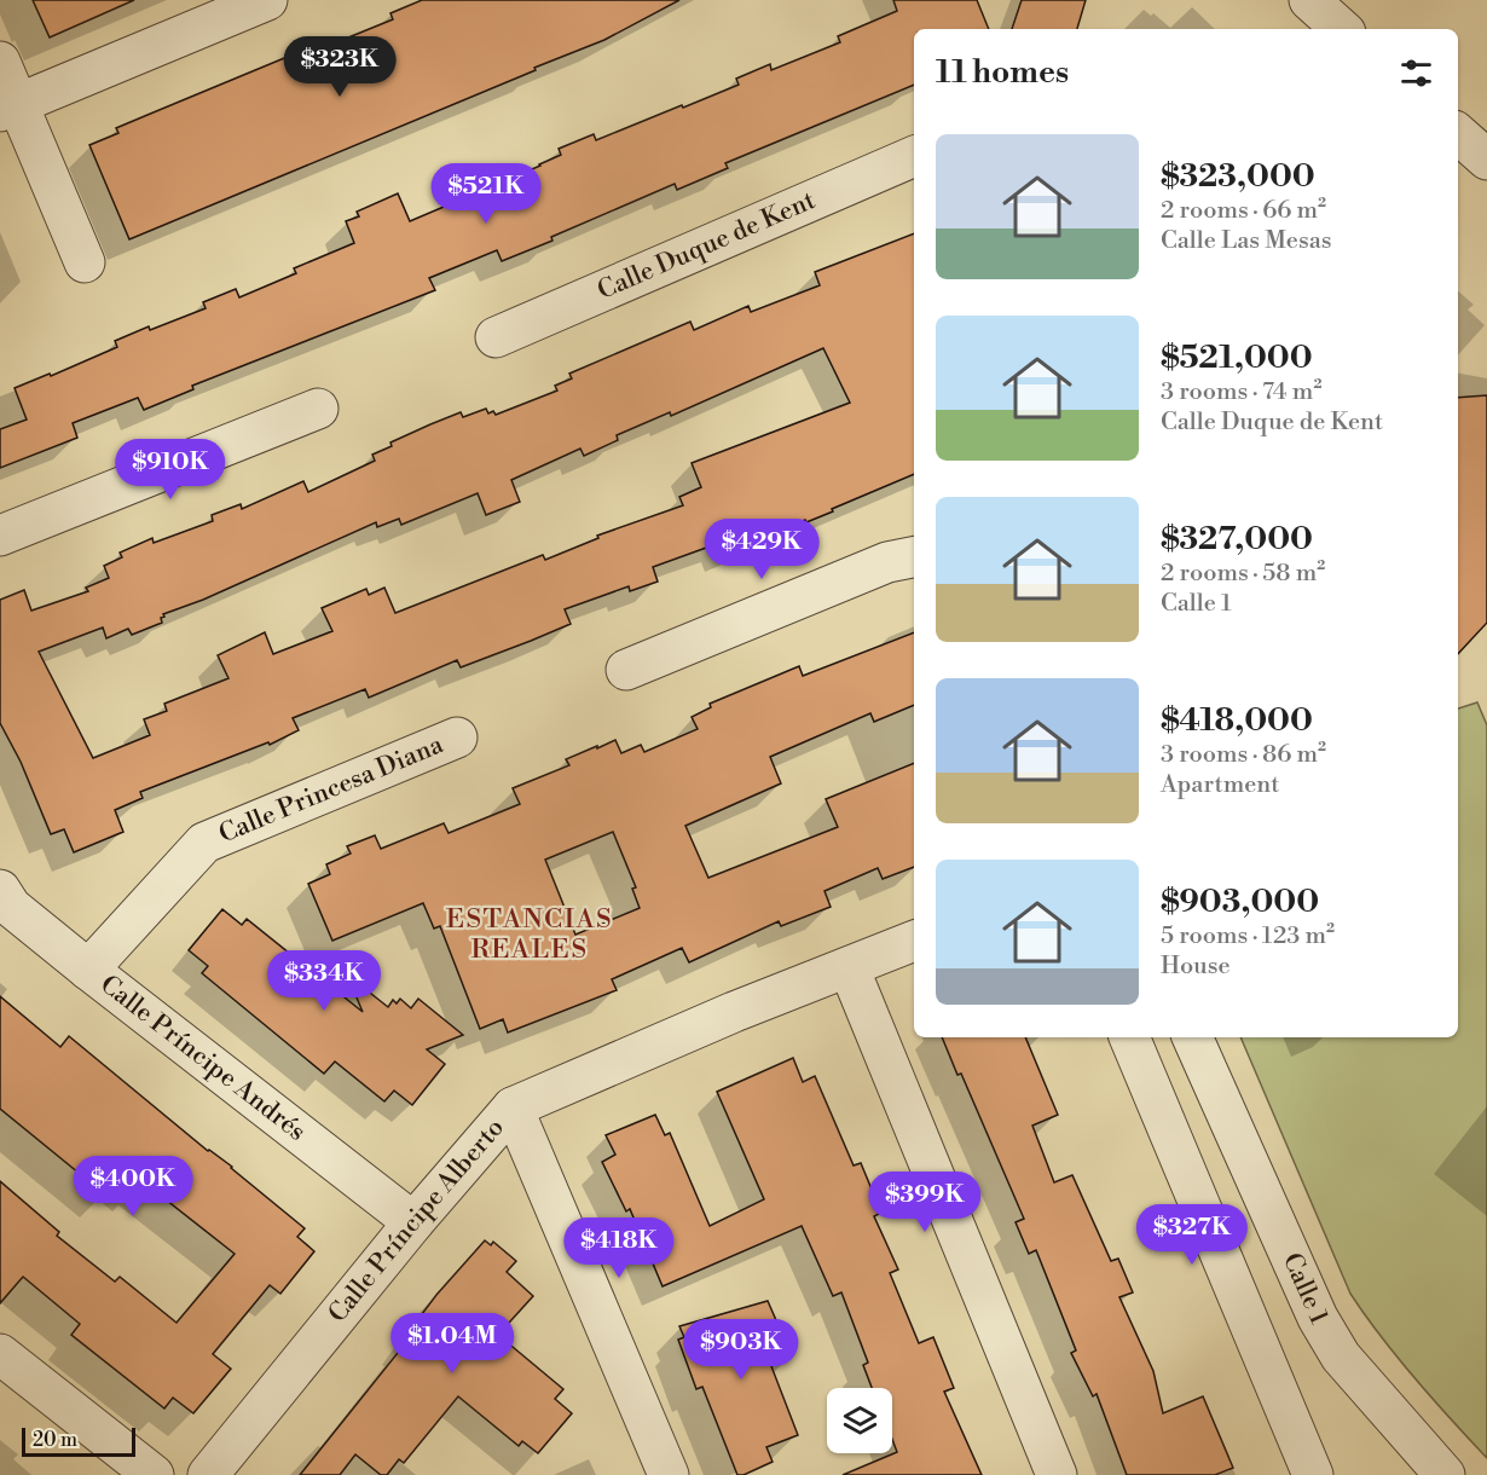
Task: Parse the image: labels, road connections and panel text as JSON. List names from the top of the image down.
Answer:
{
  "streets": {
    "street": [
      "Calle Duque de Kent",
      "Calle Princesa Diana",
      "Calle Príncipe Andrés",
      "Calle Príncipe Alberto",
      "Calle 1"
    ]
  },
  "crossings": [
    ["Calle Princesa Diana", "Calle Príncipe Andrés"],
    ["Calle Príncipe Andrés", "Calle Príncipe Alberto"]
  ],
  "districts": ["ESTANCIAS REALES"],
  "scale_bar": "20 m",
  "page": {
    "heading": "11 homes",
    "price": [
      "$323K",
      "$521K",
      "$910K",
      "$429K",
      "$334K",
      "$400K",
      "$399K",
      "$327K",
      "$418K",
      "$1.04M",
      "$903K"
    ],
    "list": [
      {
        "name": "$323,000",
        "note": "2 rooms · 66 m² · Calle Las Mesas"
      },
      {
        "name": "$521,000",
        "note": "3 rooms · 74 m² · Calle Duque de Kent"
      },
      {
        "name": "$327,000",
        "note": "2 rooms · 58 m² · Calle 1"
      },
      {
        "name": "$418,000",
        "note": "3 rooms · 86 m² · Apartment"
      },
      {
        "name": "$903,000",
        "note": "5 rooms · 123 m² · House"
      }
    ],
    "scale": "20 m"
  }
}
